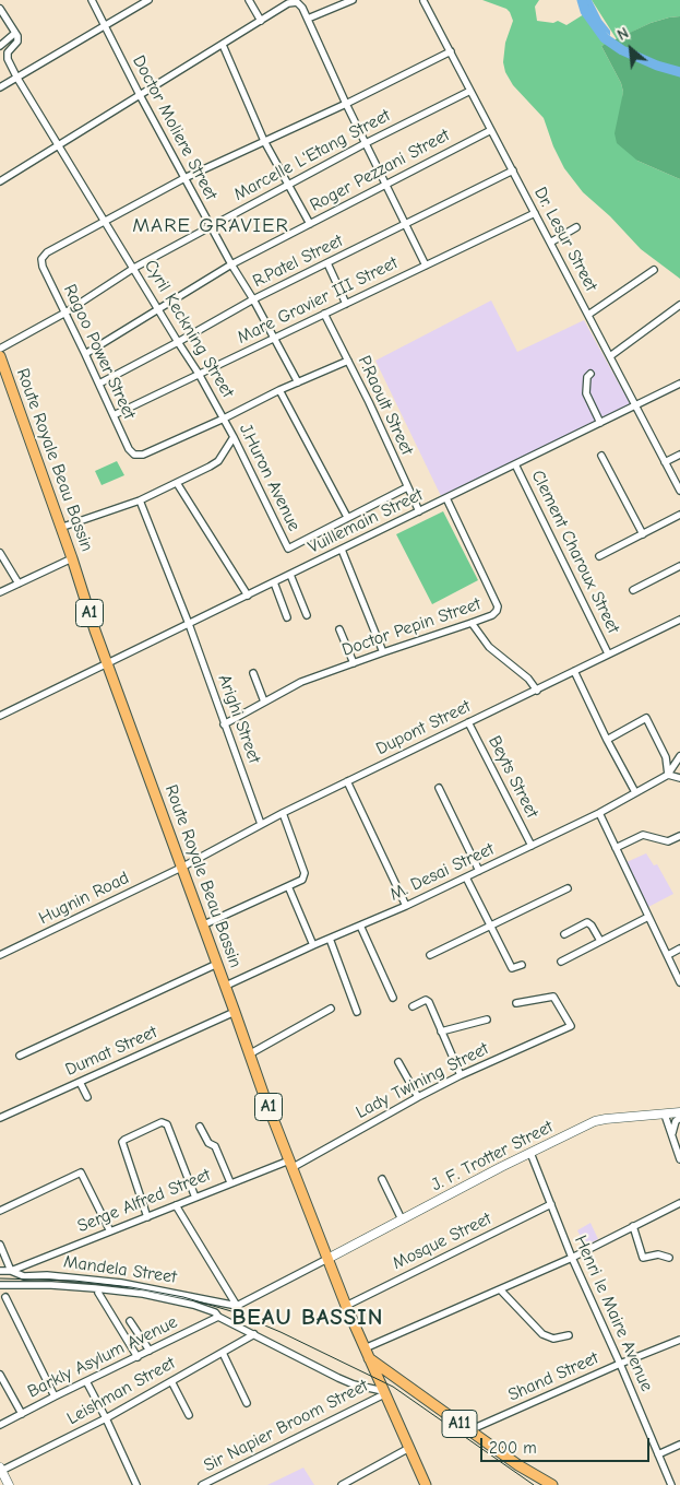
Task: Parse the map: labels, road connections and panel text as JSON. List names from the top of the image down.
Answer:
{
  "streets": {
    "main road": ["Route Royale Beau Bassin", "A1", "A11"],
    "street": [
      "Doctor Moliere Street",
      "Marcelle L'Etang Street",
      "Roger Pezzani Street",
      "Dr. Lesur Street",
      "R.Patel Street",
      "Mare Gravier III Street",
      "Cyril Keckning Street",
      "Ragoo Power Street",
      "P.Raoult Street",
      "J.Huron Avenue",
      "Vuillemain Street",
      "Clement Charoux Street",
      "Doctor Pepin Street",
      "Arighi Street",
      "Dupont Street",
      "Beyts Street",
      "M. Desai Street",
      "Hugnin Road",
      "Dumat Street",
      "Lady Twining Street",
      "J. F. Trotter Street",
      "Serge Alfred Street",
      "Mosque Street",
      "Mandela Street",
      "Henri le Maire Avenue",
      "Barkly Asylum Avenue",
      "Shand Street",
      "Leishman Street",
      "Sir Napier Broom Street"
    ]
  },
  "crossings": [
    ["Doctor Moliere Street", "Marcelle L'Etang Street"],
    ["Doctor Moliere Street", "Roger Pezzani Street"],
    ["Doctor Moliere Street", "R.Patel Street"],
    ["Doctor Moliere Street", "Mare Gravier III Street"],
    ["Marcelle L'Etang Street", "Dr. Lesur Street"],
    ["Marcelle L'Etang Street", "Cyril Keckning Street"],
    ["Marcelle L'Etang Street", "Ragoo Power Street"],
    ["Roger Pezzani Street", "Dr. Lesur Street"],
    ["Roger Pezzani Street", "Cyril Keckning Street"],
    ["Roger Pezzani Street", "Ragoo Power Street"],
    ["Dr. Lesur Street", "R.Patel Street"],
    ["Dr. Lesur Street", "Mare Gravier III Street"],
    ["Dr. Lesur Street", "Vuillemain Street"],
    ["R.Patel Street", "Cyril Keckning Street"],
    ["R.Patel Street", "Ragoo Power Street"],
    ["Mare Gravier III Street", "Cyril Keckning Street"],
    ["Mare Gravier III Street", "Ragoo Power Street"],
    ["Mare Gravier III Street", "P.Raoult Street"],
    ["Cyril Keckning Street", "Ragoo Power Street"],
    ["Cyril Keckning Street", "J.Huron Avenue"],
    ["Ragoo Power Street", "J.Huron Avenue"],
    ["P.Raoult Street", "Vuillemain Street"],
    ["Route Royale Beau Bassin", "Vuillemain Street"],
    ["Route Royale Beau Bassin", "A1"],
    ["Route Royale Beau Bassin", "Dupont Street"],
    ["Route Royale Beau Bassin", "M. Desai Street"],
    ["Route Royale Beau Bassin", "Hugnin Road"],
    ["Route Royale Beau Bassin", "Dumat Street"],
    ["Route Royale Beau Bassin", "Lady Twining Street"],
    ["Route Royale Beau Bassin", "J. F. Trotter Street"],
    ["Route Royale Beau Bassin", "Serge Alfred Street"],
    ["Route Royale Beau Bassin", "Mosque Street"],
    ["Route Royale Beau Bassin", "A11"],
    ["Route Royale Beau Bassin", "Sir Napier Broom Street"],
    ["Vuillemain Street", "Clement Charoux Street"],
    ["Vuillemain Street", "Doctor Pepin Street"],
    ["Vuillemain Street", "Arighi Street"],
    ["Clement Charoux Street", "Dupont Street"],
    ["A1", "Sir Napier Broom Street"],
    ["Doctor Pepin Street", "Arighi Street"],
    ["Arighi Street", "Dupont Street"],
    ["Dupont Street", "Beyts Street"],
    ["Dupont Street", "Hugnin Road"],
    ["Beyts Street", "M. Desai Street"],
    ["Lady Twining Street", "Serge Alfred Street"],
    ["J. F. Trotter Street", "Henri le Maire Avenue"],
    ["Serge Alfred Street", "Mandela Street"],
    ["Mosque Street", "Henri le Maire Avenue"],
    ["Henri le Maire Avenue", "Shand Street"],
    ["Shand Street", "A11"]
  ],
  "districts": ["MARE GRAVIER", "BEAU BASSIN"],
  "scale_bar": "200 m",
  "north": "top left"
}
